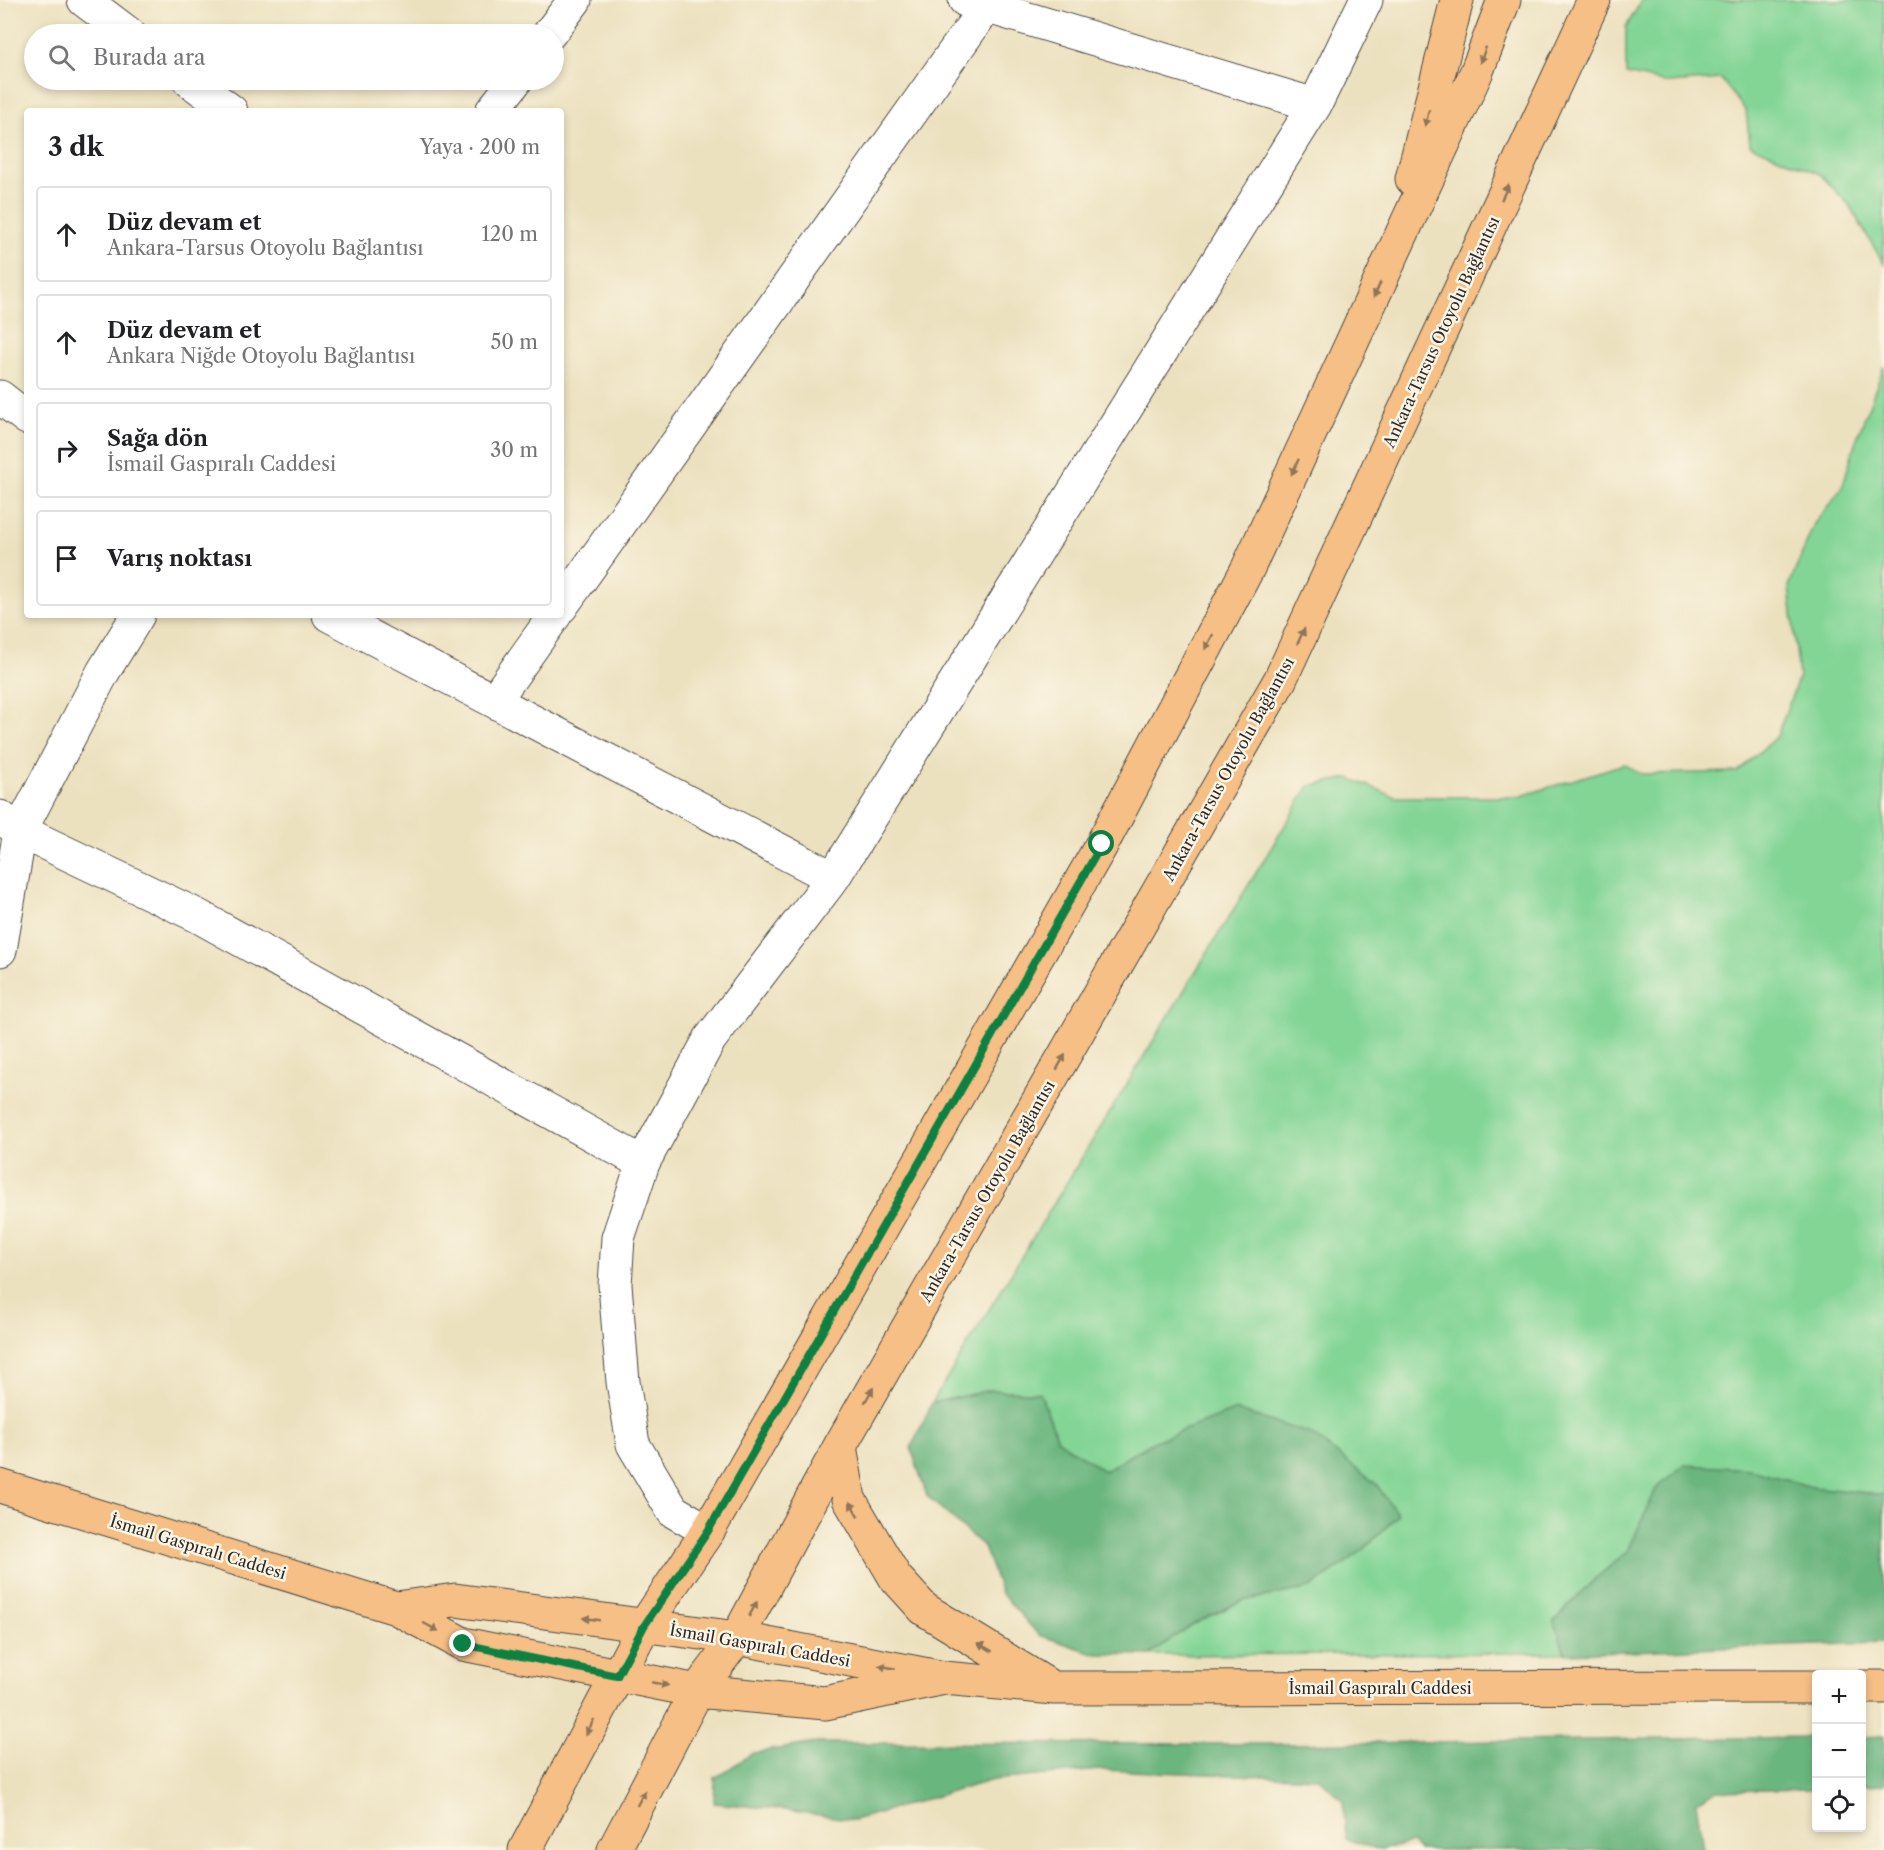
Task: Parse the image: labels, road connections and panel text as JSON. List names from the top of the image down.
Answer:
{
  "streets": {
    "main road": ["Ankara-Tarsus Otoyolu Bağlantısı", "İsmail Gaspıralı Caddesi"]
  },
  "crossings": [
    ["Ankara-Tarsus Otoyolu Bağlantısı", "İsmail Gaspıralı Caddesi"]
  ],
  "page": {
    "search": "Burada ara",
    "heading": ["3 dk", "Yaya · 200 m"],
    "list": [
      ["Düz devam et", "Ankara-Tarsus Otoyolu Bağlantısı", "120 m"],
      ["Düz devam et", "Ankara Niğde Otoyolu Bağlantısı", "50 m"],
      ["Sağa dön", "İsmail Gaspıralı Caddesi", "30 m"],
      "Varış noktası"
    ],
    "map_buttons": ["+", "−"]
  }
}
